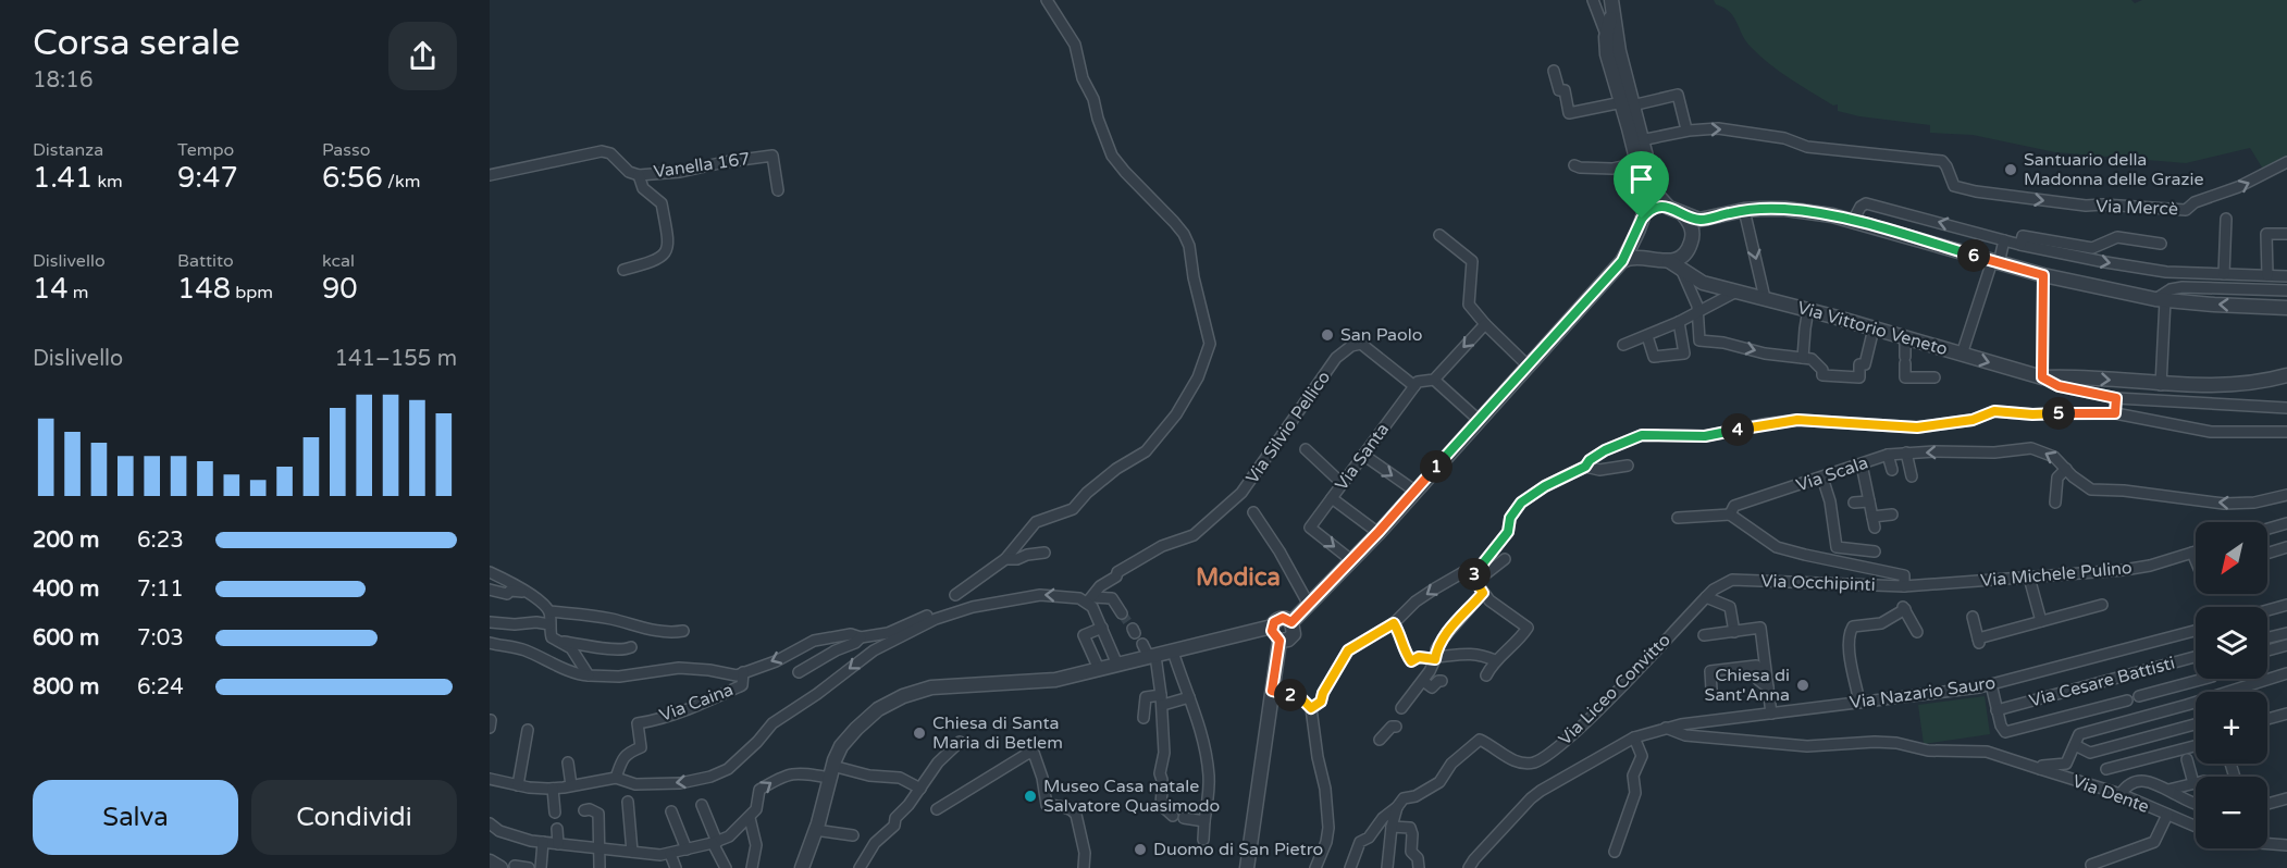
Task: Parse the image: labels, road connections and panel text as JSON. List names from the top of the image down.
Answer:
{
  "streets": {
    "street": [
      "Vanella 167",
      "Via Mercè",
      "Via Vittorio Veneto",
      "Via Silvio Pellico",
      "Via Santa",
      "Via Scala",
      "Via Michele Pulino",
      "Via Occhipinti",
      "Via Cesare Battisti",
      "Via Liceo Convitto",
      "Via Nazario Sauro",
      "Via Caina",
      "Via Dente"
    ]
  },
  "crossings": [
    ["Via Silvio Pellico", "Via Santa"],
    ["Via Michele Pulino", "Via Occhipinti"],
    ["Via Occhipinti", "Via Liceo Convitto"]
  ],
  "districts": ["Modica"],
  "places": [
    "Santuario della Madonna delle Grazie",
    "San Paolo",
    "Chiesa di Sant'Anna",
    "Chiesa di Santa Maria di Betlem",
    "Museo Casa natale Salvatore Quasimodo",
    "Duomo di San Pietro"
  ],
  "north": "bottom left",
  "page": {
    "heading": ["Corsa serale", "18:16"],
    "stats": [
      ["Distanza", "1.41 km"],
      ["Tempo", "9:47"],
      ["Passo", "6:56 /km"],
      ["Dislivello", "14 m"],
      ["Battito", "148 bpm"],
      ["kcal", "90"]
    ],
    "pins": [
      "6",
      "5",
      "4",
      "1",
      "3",
      "2"
    ],
    "chart": ["Dislivello", "141–155 m"],
    "list": [
      {
        "name": "200 m",
        "note": "6:23"
      },
      {
        "name": "400 m",
        "note": "7:11"
      },
      {
        "name": "600 m",
        "note": "7:03"
      },
      {
        "name": "800 m",
        "note": "6:24"
      }
    ],
    "map_buttons": ["+", "−"],
    "buttons": ["Salva", "Condividi"]
  }
}
